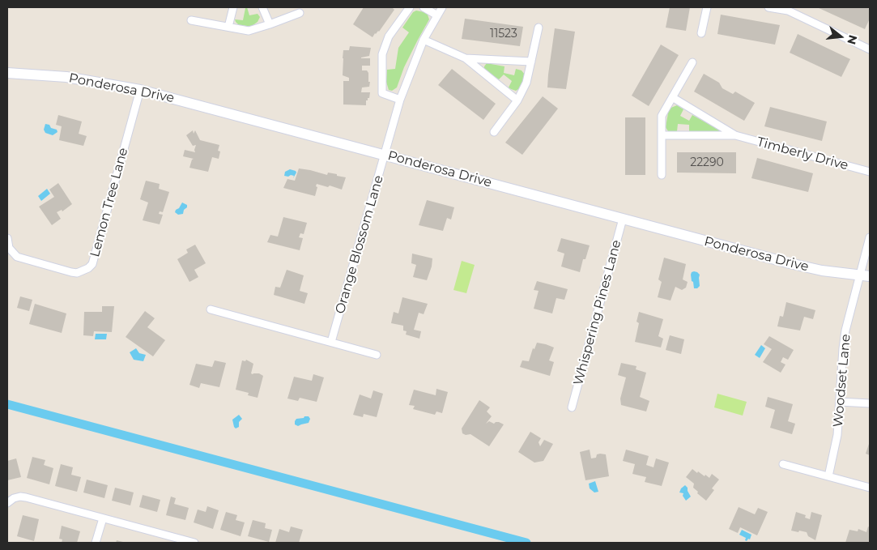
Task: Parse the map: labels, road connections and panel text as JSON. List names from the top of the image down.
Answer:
{
  "streets": {
    "street": [
      "Ponderosa Drive",
      "Timberly Drive",
      "Lemon Tree Lane",
      "Orange Blossom Lane",
      "Whispering Pines Lane",
      "Woodset Lane"
    ]
  },
  "crossings": [
    ["Ponderosa Drive", "Lemon Tree Lane"],
    ["Ponderosa Drive", "Orange Blossom Lane"],
    ["Ponderosa Drive", "Whispering Pines Lane"],
    ["Ponderosa Drive", "Woodset Lane"]
  ],
  "house_numbers": ["11523", "22290"],
  "north": "right"
}
